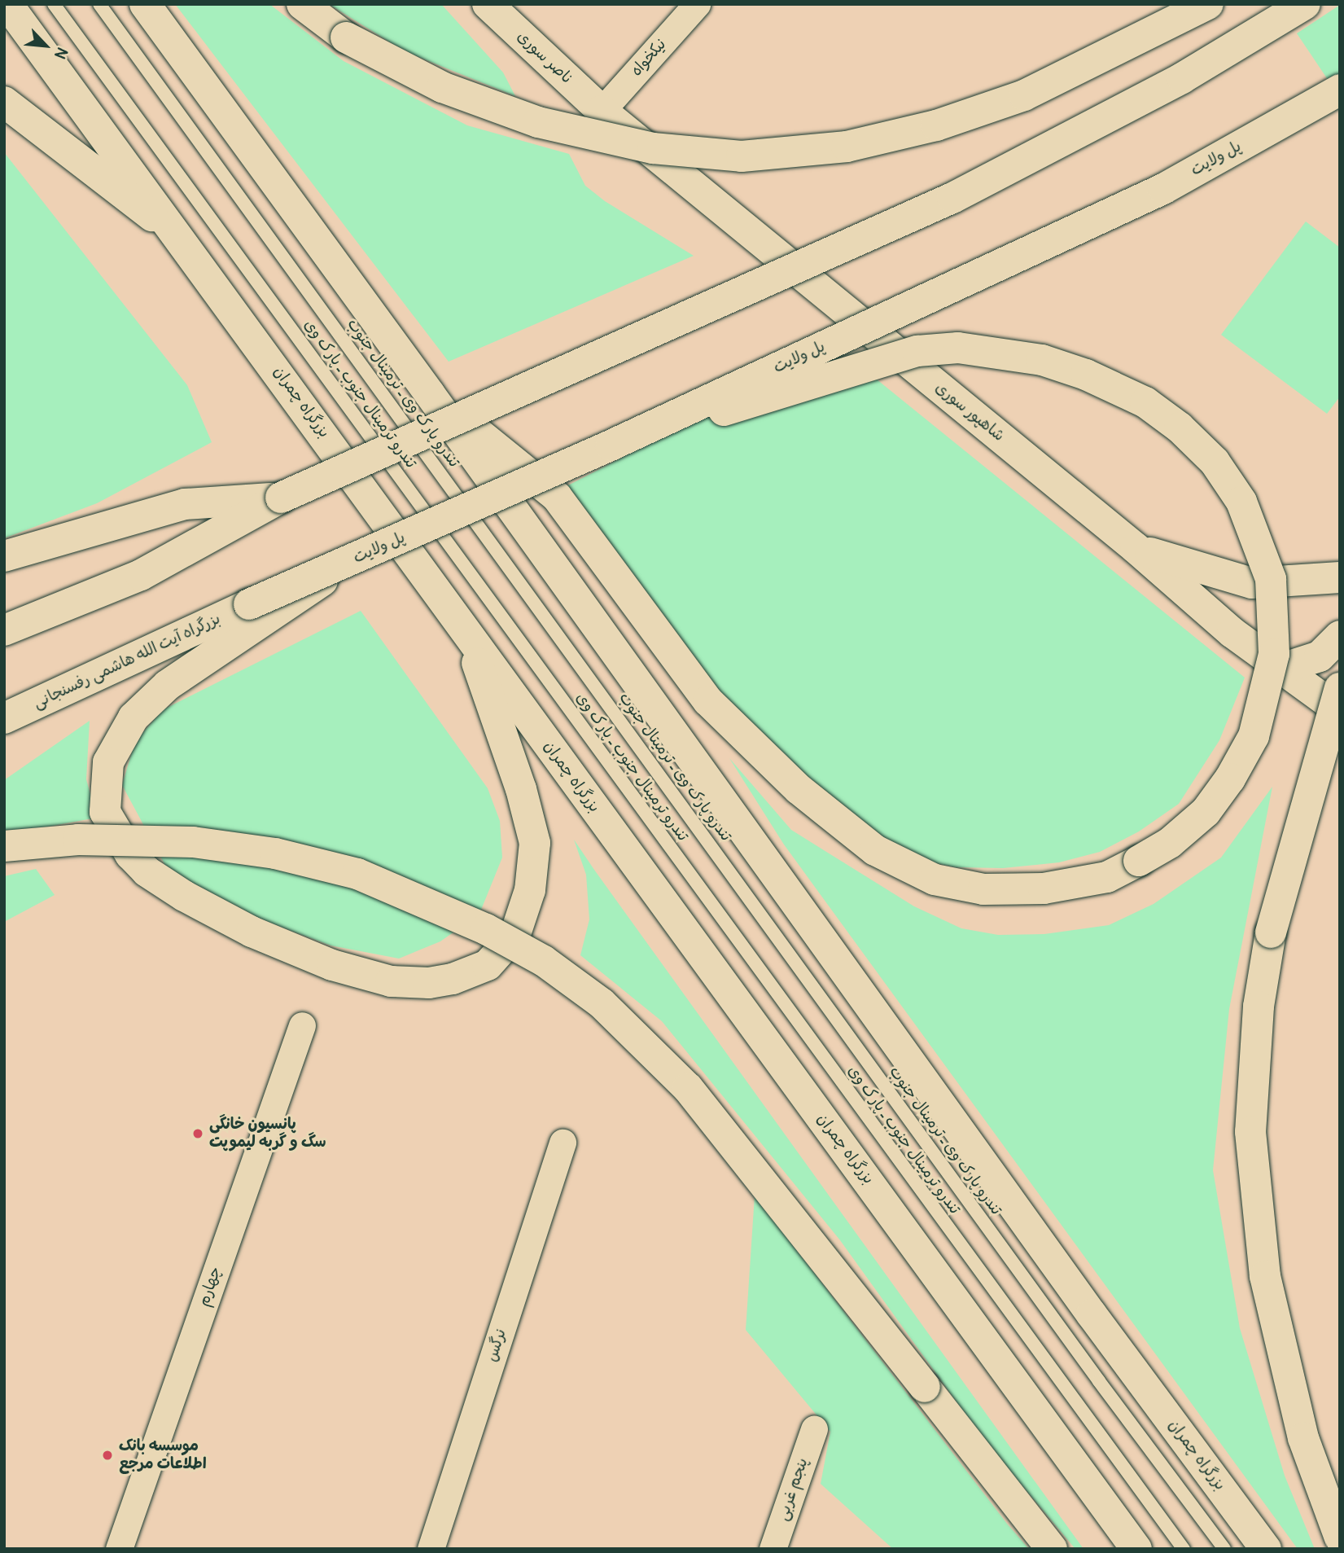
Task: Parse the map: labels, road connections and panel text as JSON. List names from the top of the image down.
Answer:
{
  "streets": {
    "main road": [
      "ناصر سوری",
      "پل ولایت",
      "بزرگراه چمران",
      "شاهپور سوری",
      "بزرگراه آیت الله هاشمی رفسنجانی"
    ],
    "street": [
      "نیکخواه",
      "چهارم",
      "نرگس",
      "پنجم غربی"
    ],
    "lane": ["تندرو پارک وی ـ ترمینال جنوب", "تندرو ترمینال جنوب ـ پارک وی"]
  },
  "crossings": [
    ["ناصر سوری", "نیکخواه"],
    ["ناصر سوری", "شاهپور سوری"],
    ["نیکخواه", "شاهپور سوری"],
    ["پل ولایت", "بزرگراه آیت الله هاشمی رفسنجانی"]
  ],
  "places": ["پانسیون خانگی سگ و گربه لیموپت", "موسسه بانک اطلاعات مرجع"],
  "north": "bottom right"
}
